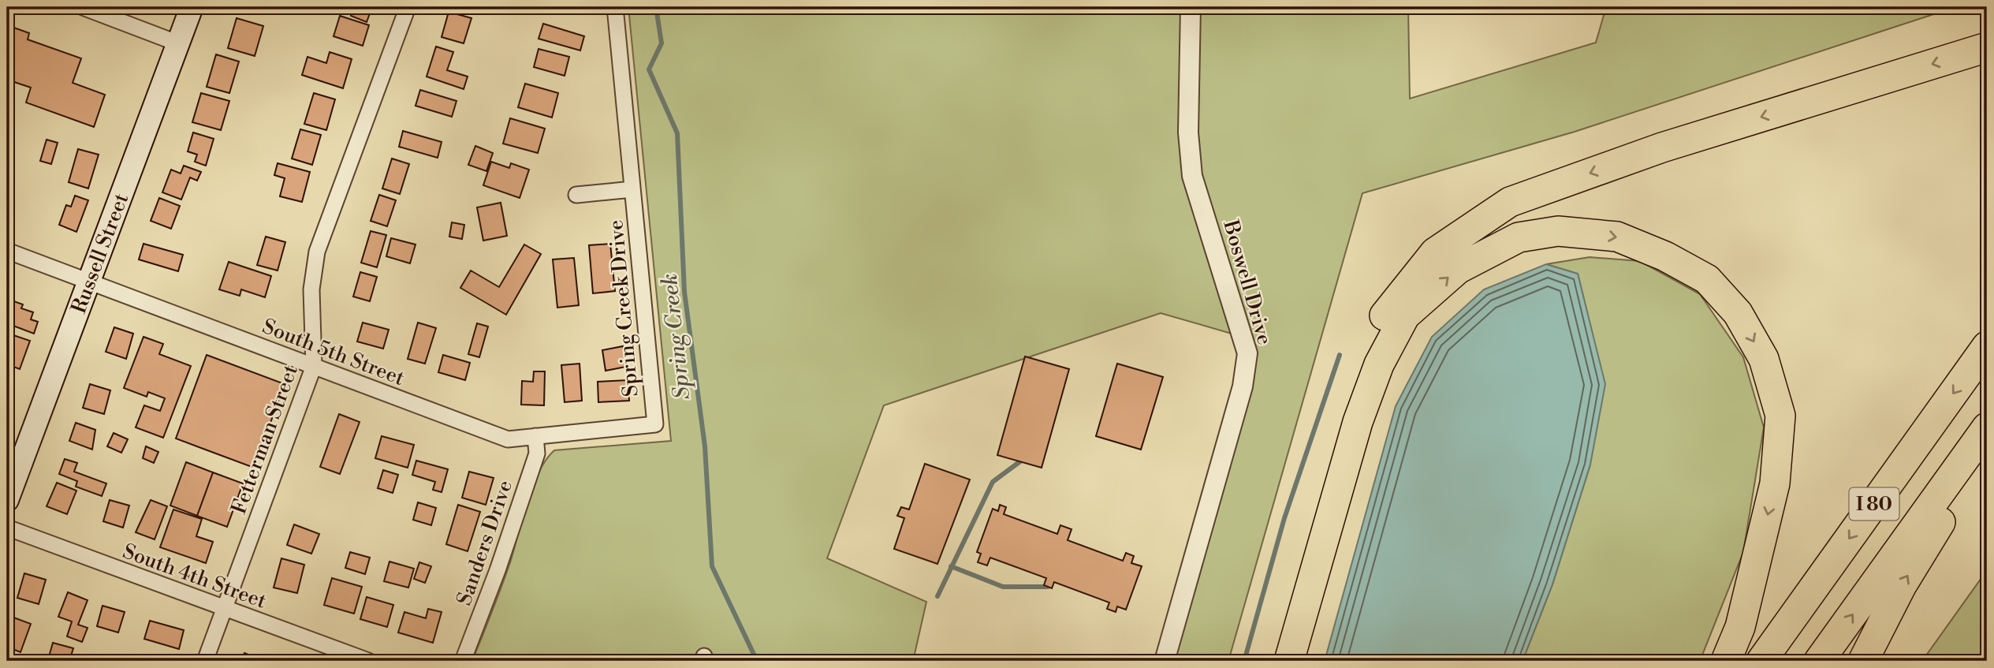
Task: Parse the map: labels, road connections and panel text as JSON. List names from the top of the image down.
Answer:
{
  "streets": {
    "highway": ["I 80"],
    "main road": ["Russell Street"],
    "street": [
      "Boswell Drive",
      "Spring Creek Drive",
      "South 5th Street",
      "Fetterman Street",
      "Sanders Drive",
      "South 4th Street"
    ]
  },
  "crossings": [
    ["Russell Street", "South 5th Street"],
    ["Spring Creek Drive", "South 5th Street"],
    ["South 5th Street", "Fetterman Street"],
    ["South 5th Street", "Sanders Drive"],
    ["Fetterman Street", "South 4th Street"]
  ],
  "water": ["Spring Creek"]
}
